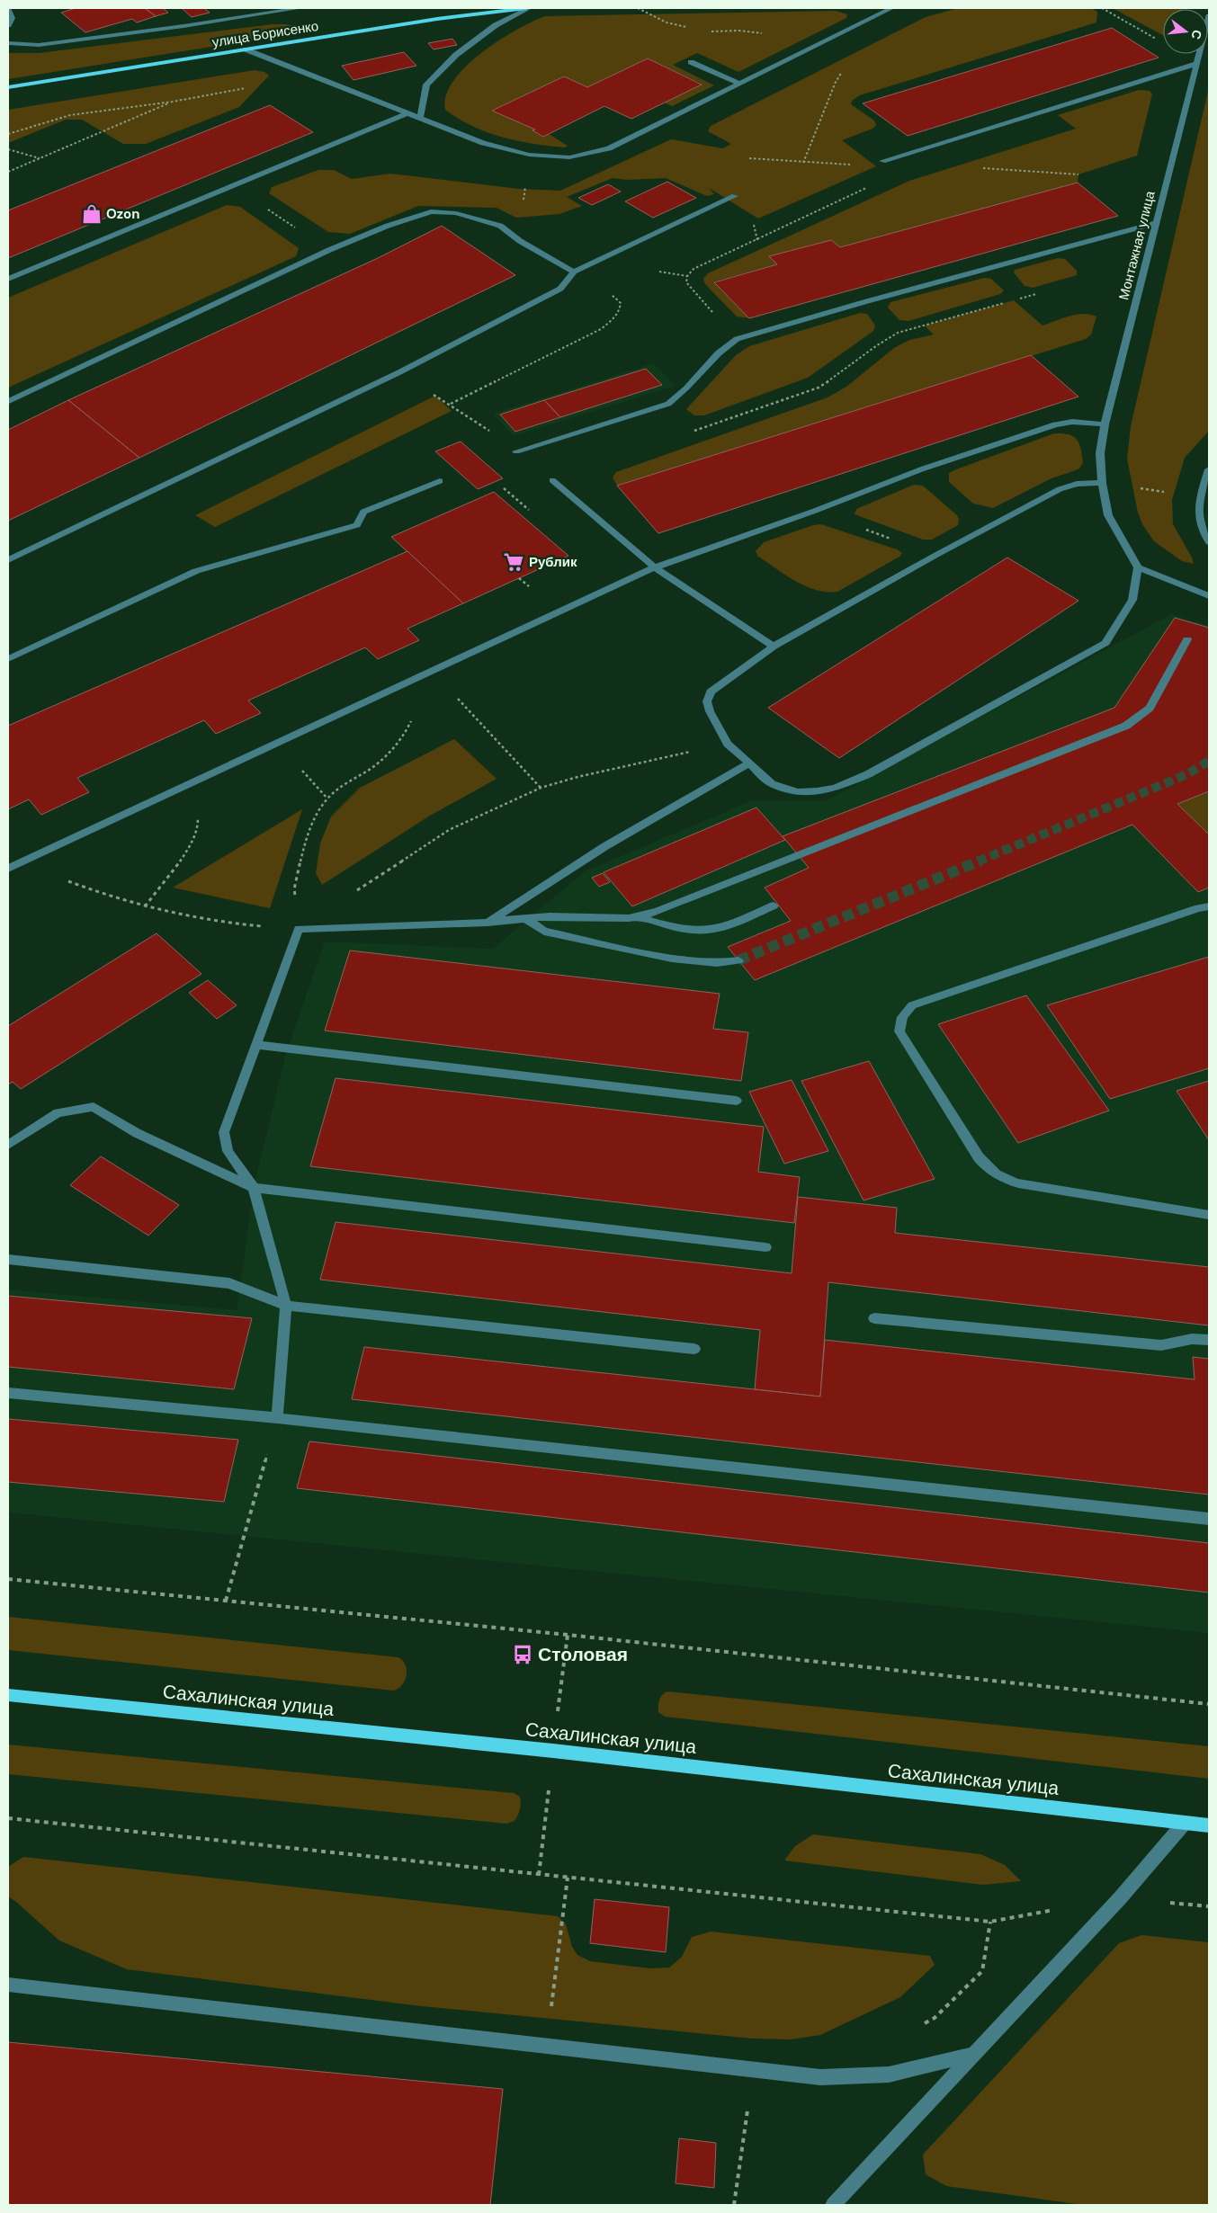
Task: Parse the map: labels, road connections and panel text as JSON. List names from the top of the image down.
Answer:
{
  "streets": {
    "main road": ["улица Борисенко", "Сахалинская улица"],
    "lane": ["Монтажная улица"]
  },
  "places": {
    "shop": ["Ozon"],
    "supermarket": ["Рублик"],
    "bus stop": ["Столовая"]
  },
  "north": "right"
}
